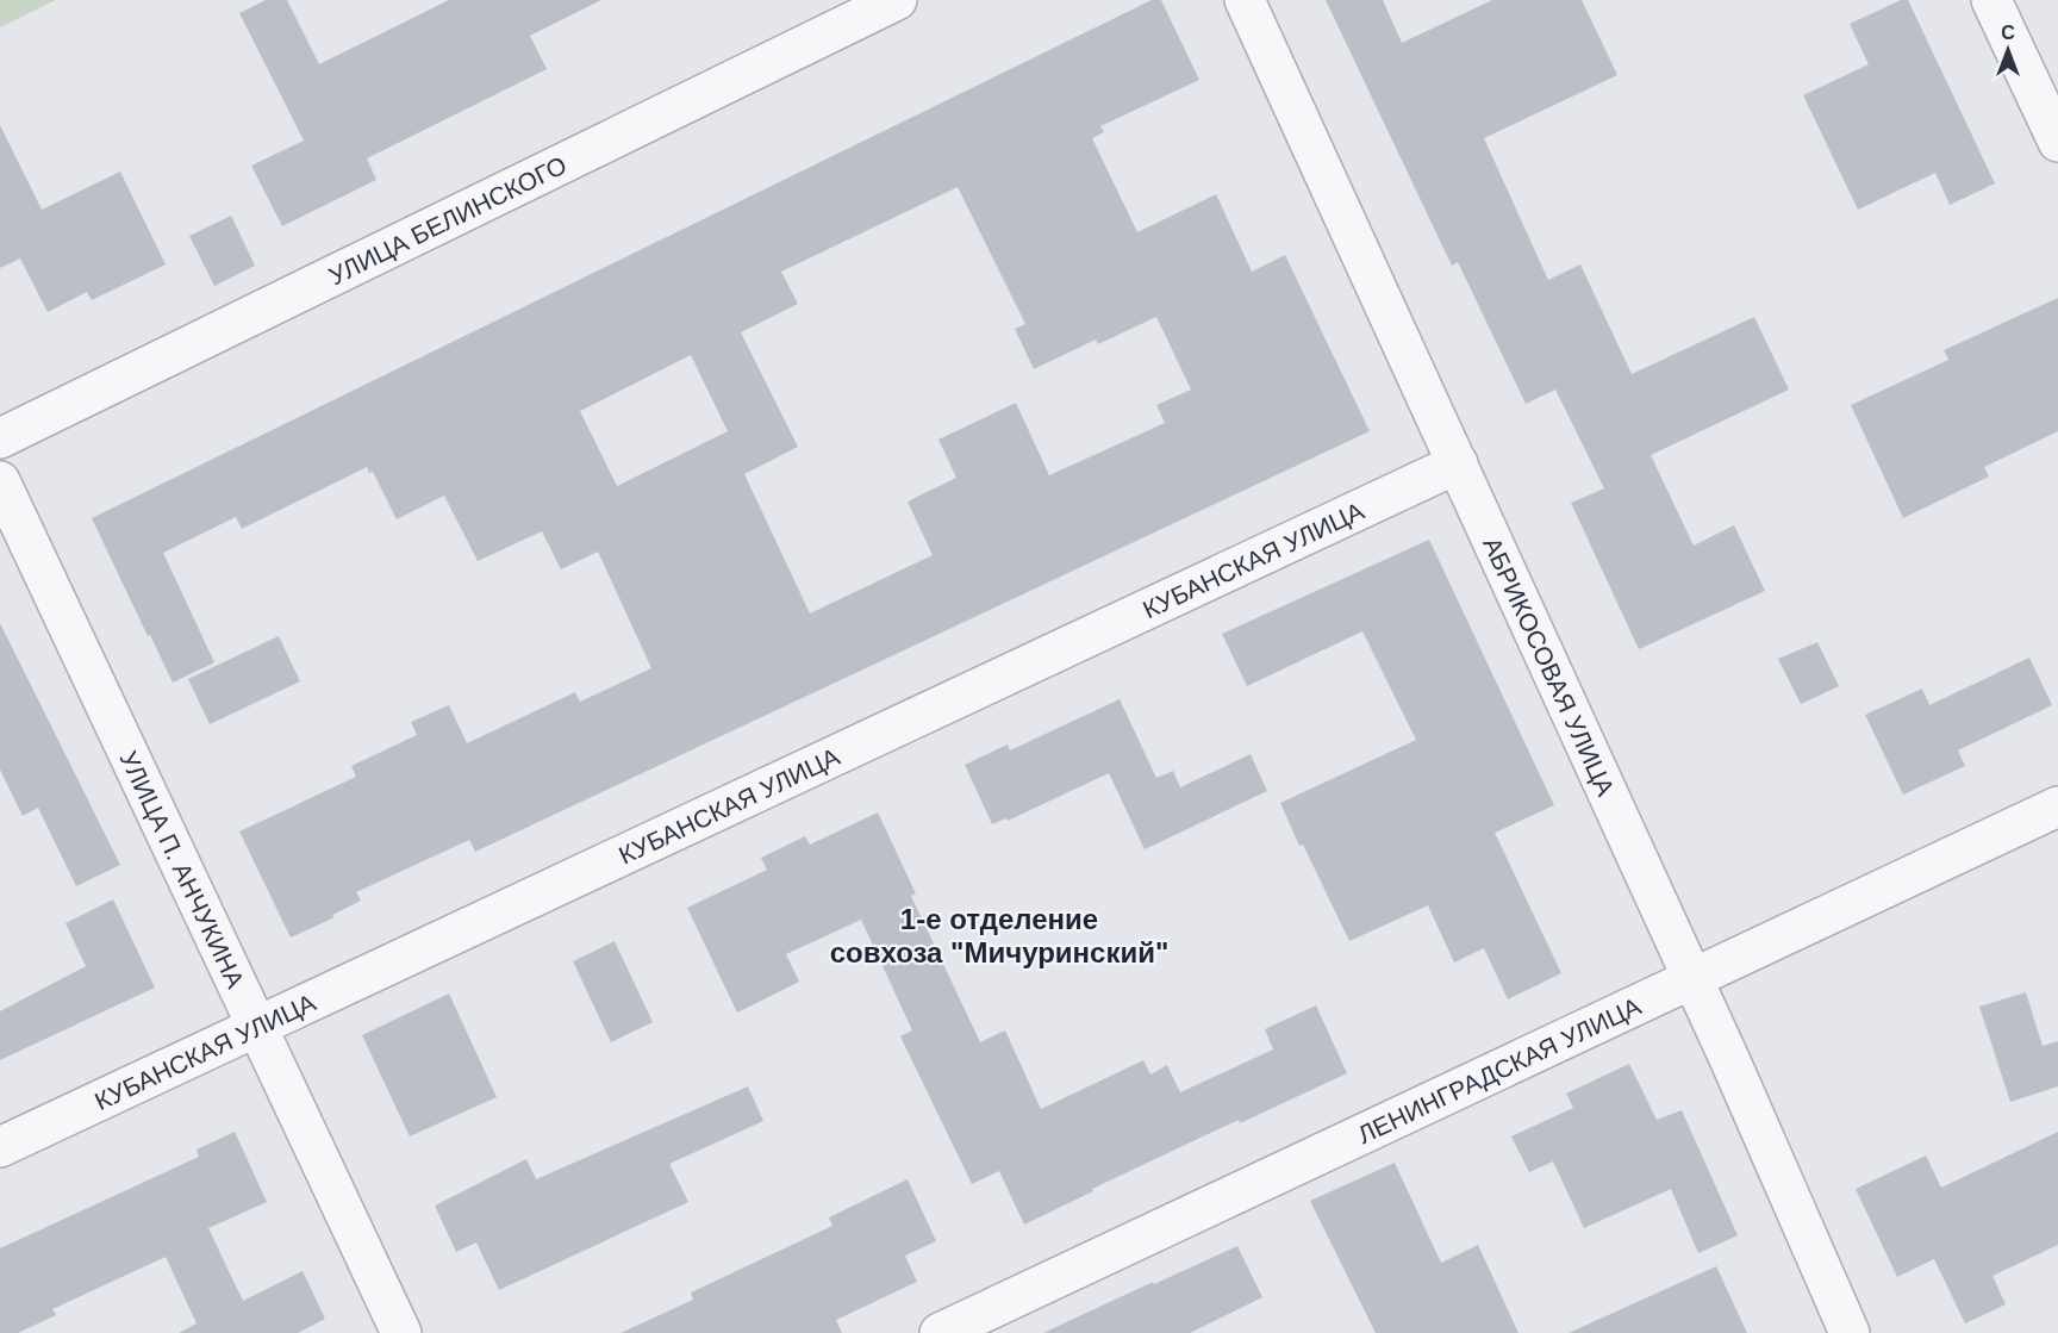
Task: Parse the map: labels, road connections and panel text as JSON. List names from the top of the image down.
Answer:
{
  "streets": {
    "street": [
      "УЛИЦА БЕЛИНСКОГО",
      "КУБАНСКАЯ УЛИЦА",
      "АБРИКОСОВАЯ УЛИЦА",
      "УЛИЦА П. АНЧУКИНА",
      "ЛЕНИНГРАДСКАЯ УЛИЦА"
    ]
  },
  "crossings": [
    ["КУБАНСКАЯ УЛИЦА", "АБРИКОСОВАЯ УЛИЦА"],
    ["КУБАНСКАЯ УЛИЦА", "УЛИЦА П. АНЧУКИНА"],
    ["АБРИКОСОВАЯ УЛИЦА", "ЛЕНИНГРАДСКАЯ УЛИЦА"]
  ],
  "districts": ["1-е отделение совхоза \"Мичуринский\""],
  "north": "top"
}
